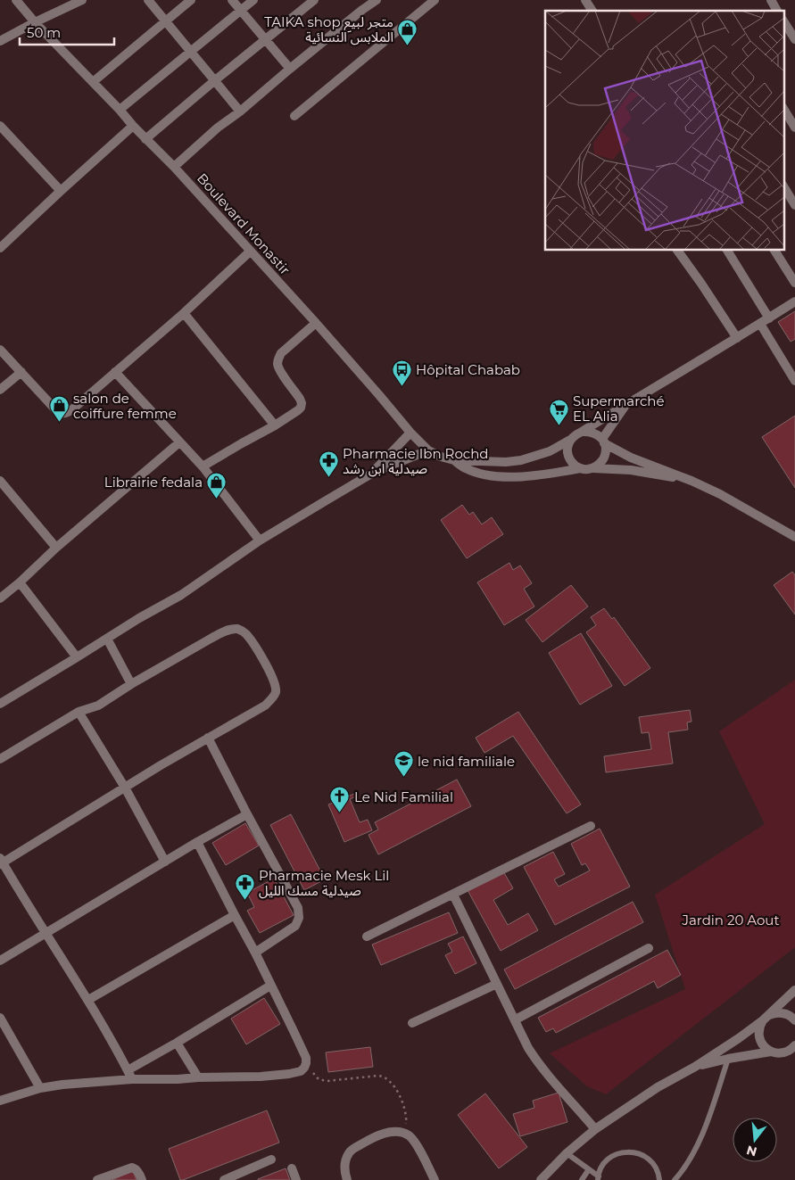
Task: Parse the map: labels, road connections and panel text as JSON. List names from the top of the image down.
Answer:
{
  "streets": {
    "street": ["Boulevard Monastir"]
  },
  "parks": ["Jardin 20 Aout"],
  "places": {
    "shop": ["TAIKA shop متجر لبيع الملابس النسائية", "salon de coiffure femme", "Librairie fedala"],
    "bus stop": ["Hôpital Chabab"],
    "supermarket": ["Supermarché EL Alia"],
    "pharmacy": ["Pharmacie Ibn Rochd صيدلية ابن رشد", "Pharmacie Mesk Lil صيدلية مسك الليل"],
    "school or university": ["le nid familiale"],
    "church": ["Le Nid Familial"]
  },
  "scale_bar": "50 m",
  "north": "bottom"
}
